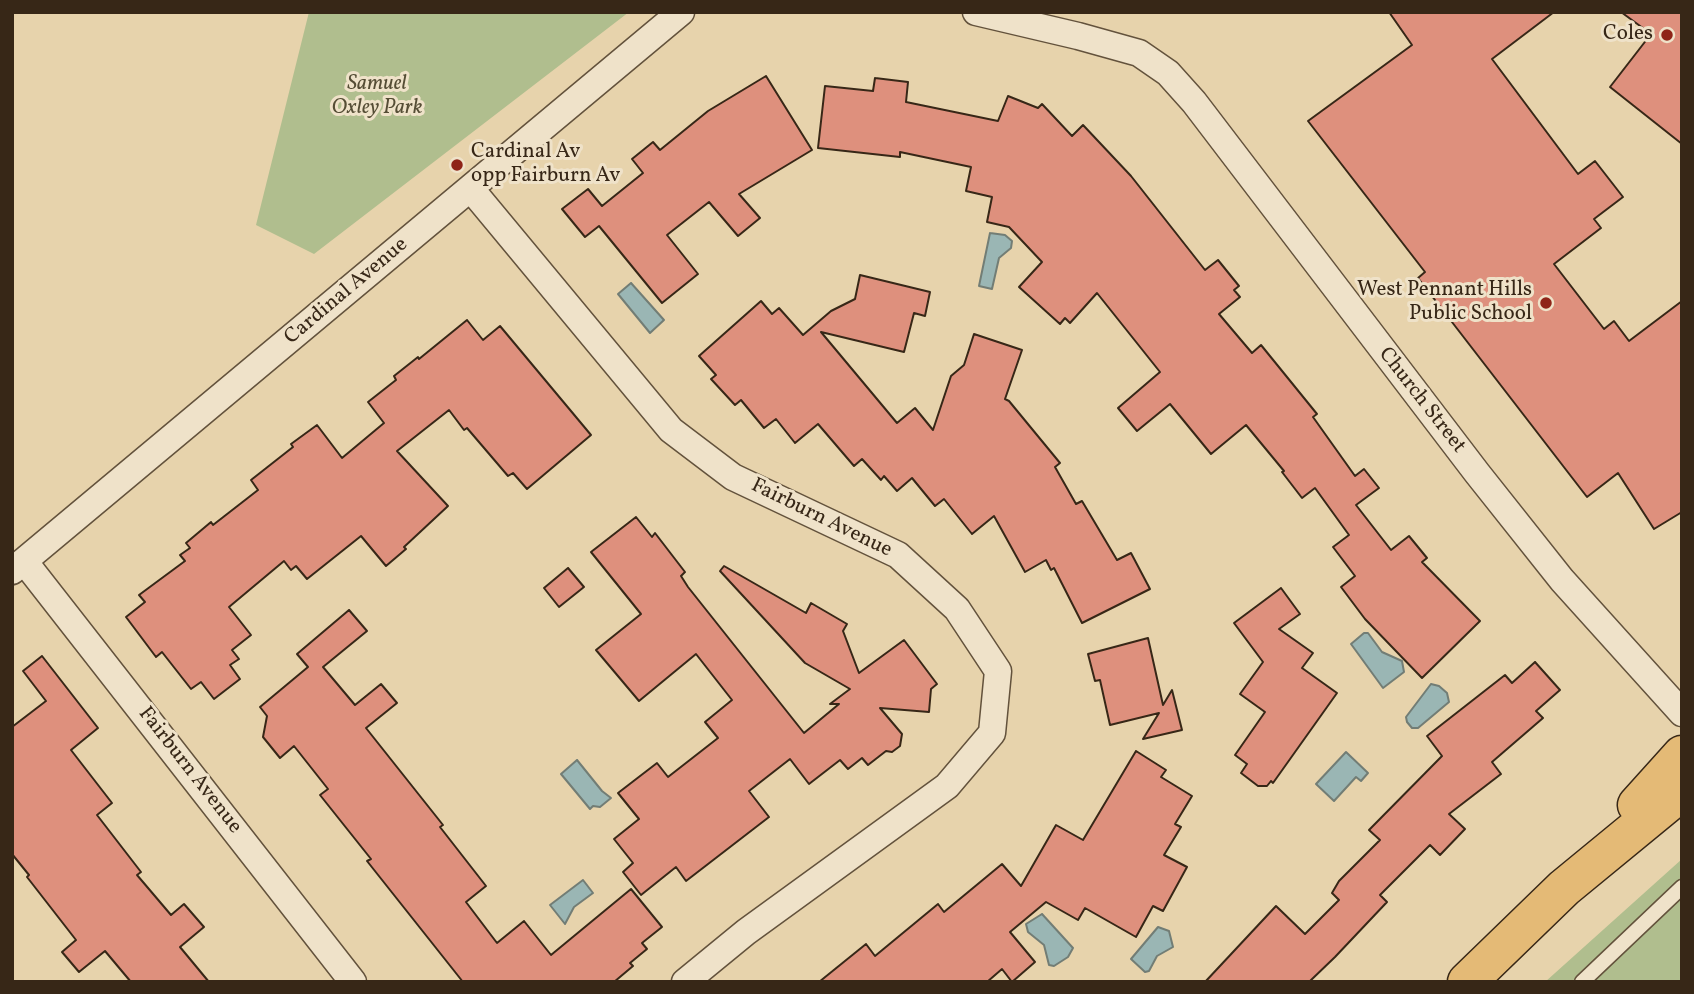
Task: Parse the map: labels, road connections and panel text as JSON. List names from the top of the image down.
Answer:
{
  "streets": {
    "street": ["Cardinal Avenue", "Church Street", "Fairburn Avenue"]
  },
  "crossings": [
    ["Cardinal Avenue", "Fairburn Avenue"]
  ],
  "parks": ["Samuel Oxley Park"],
  "places": ["Coles", "Cardinal Av opp Fairburn Av", "West Pennant Hills Public School"]
}
